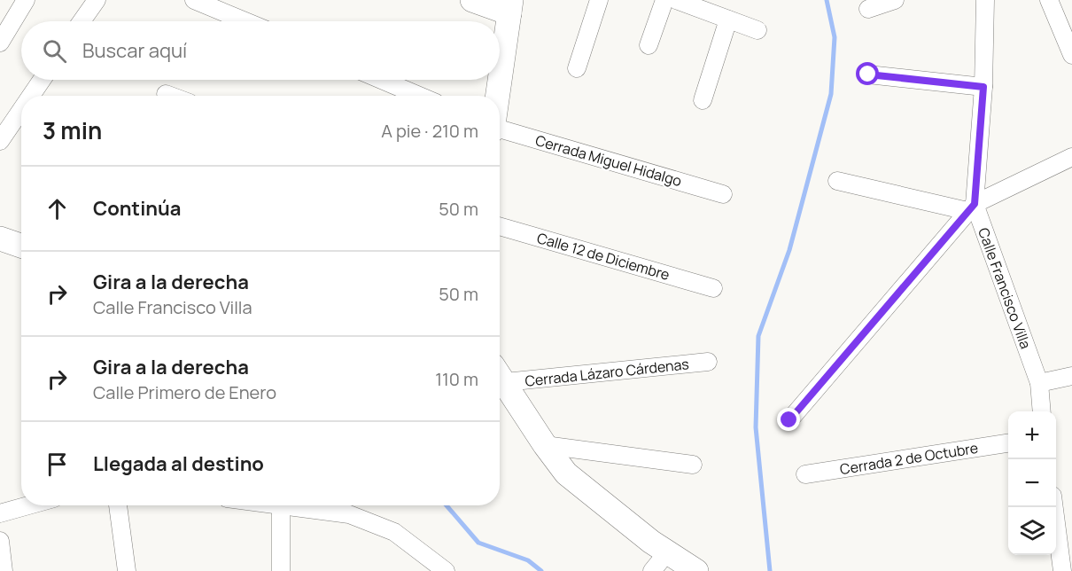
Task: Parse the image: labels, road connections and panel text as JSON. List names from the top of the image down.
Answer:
{
  "streets": {
    "street": [
      "Cerrada Miguel Hidalgo",
      "Calle 12 de Diciembre",
      "Calle Francisco Villa",
      "Cerrada Lázaro Cárdenas",
      "Cerrada 2 de Octubre"
    ]
  },
  "page": {
    "search": "Buscar aquí",
    "heading": ["3 min", "A pie · 210 m"],
    "list": [
      ["Continúa", "50 m"],
      ["Gira a la derecha", "Calle Francisco Villa", "50 m"],
      ["Gira a la derecha", "Calle Primero de Enero", "110 m"],
      "Llegada al destino"
    ],
    "map_buttons": ["+", "−"]
  }
}
